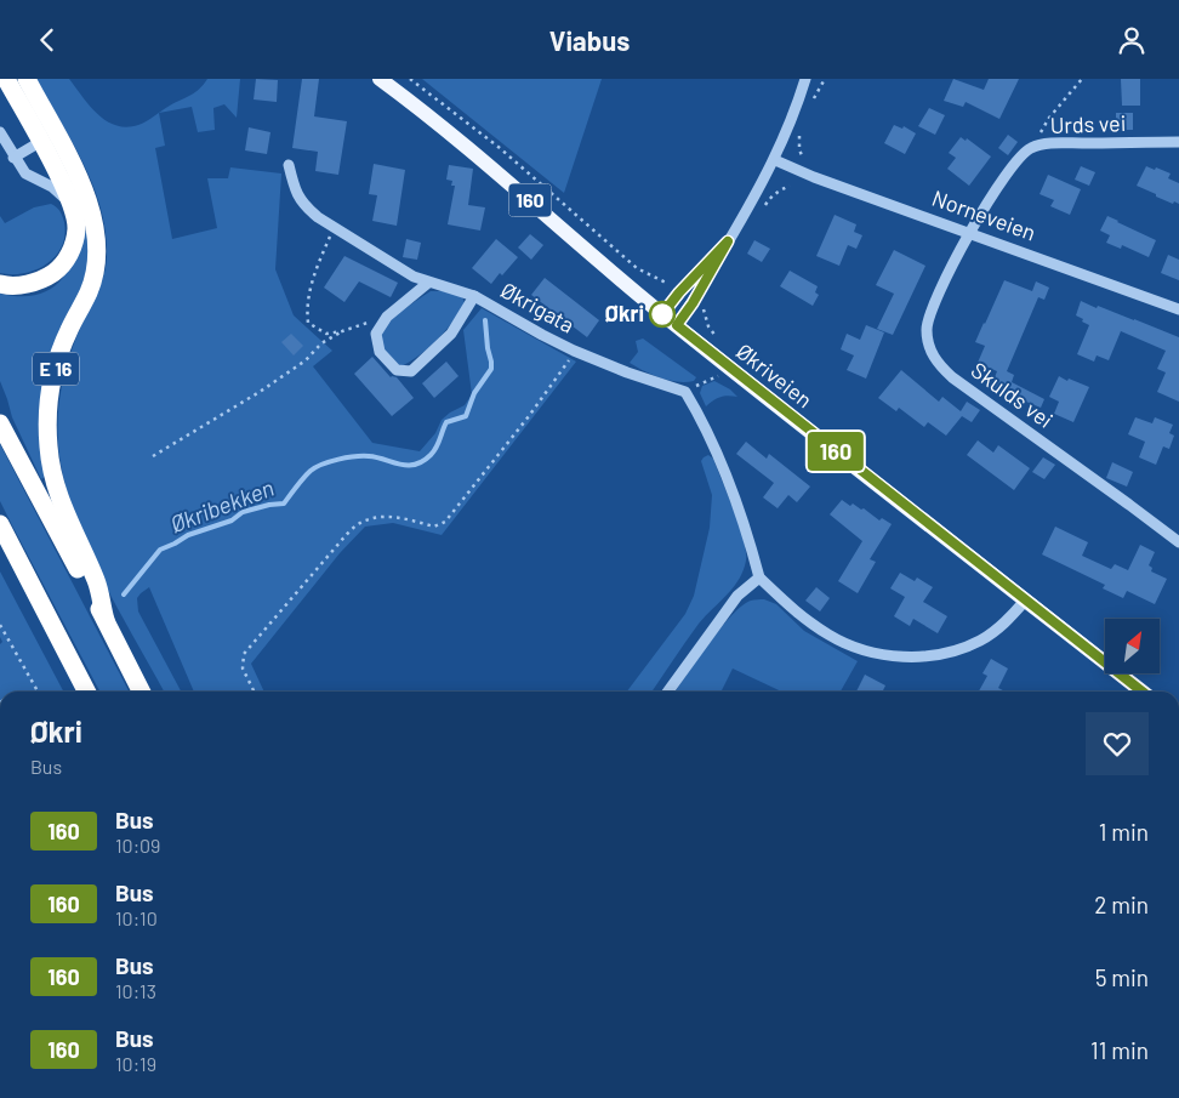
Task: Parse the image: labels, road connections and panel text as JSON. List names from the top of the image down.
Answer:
{
  "streets": {
    "highway": ["E 16"],
    "main road": ["160", "Økriveien"],
    "street": [
      "Urds vei",
      "Norneveien",
      "Økrigata",
      "Skulds vei"
    ]
  },
  "crossings": [
    ["Urds vei", "Norneveien"],
    ["Urds vei", "Skulds vei"],
    ["Norneveien", "Skulds vei"]
  ],
  "water": ["Økribekken"],
  "places": ["Økri"],
  "lines": ["bus line 160"],
  "north": "top right",
  "page": {
    "header": "Viabus",
    "on_map": "160",
    "heading": ["Økri", "Bus"],
    "list": [
      {
        "mark": "160",
        "name": "Bus",
        "note": "10:09",
        "value": "1 min"
      },
      {
        "mark": "160",
        "name": "Bus",
        "note": "10:10",
        "value": "2 min"
      },
      {
        "mark": "160",
        "name": "Bus",
        "note": "10:13",
        "value": "5 min"
      },
      {
        "mark": "160",
        "name": "Bus",
        "note": "10:19",
        "value": "11 min"
      }
    ]
  }
}
